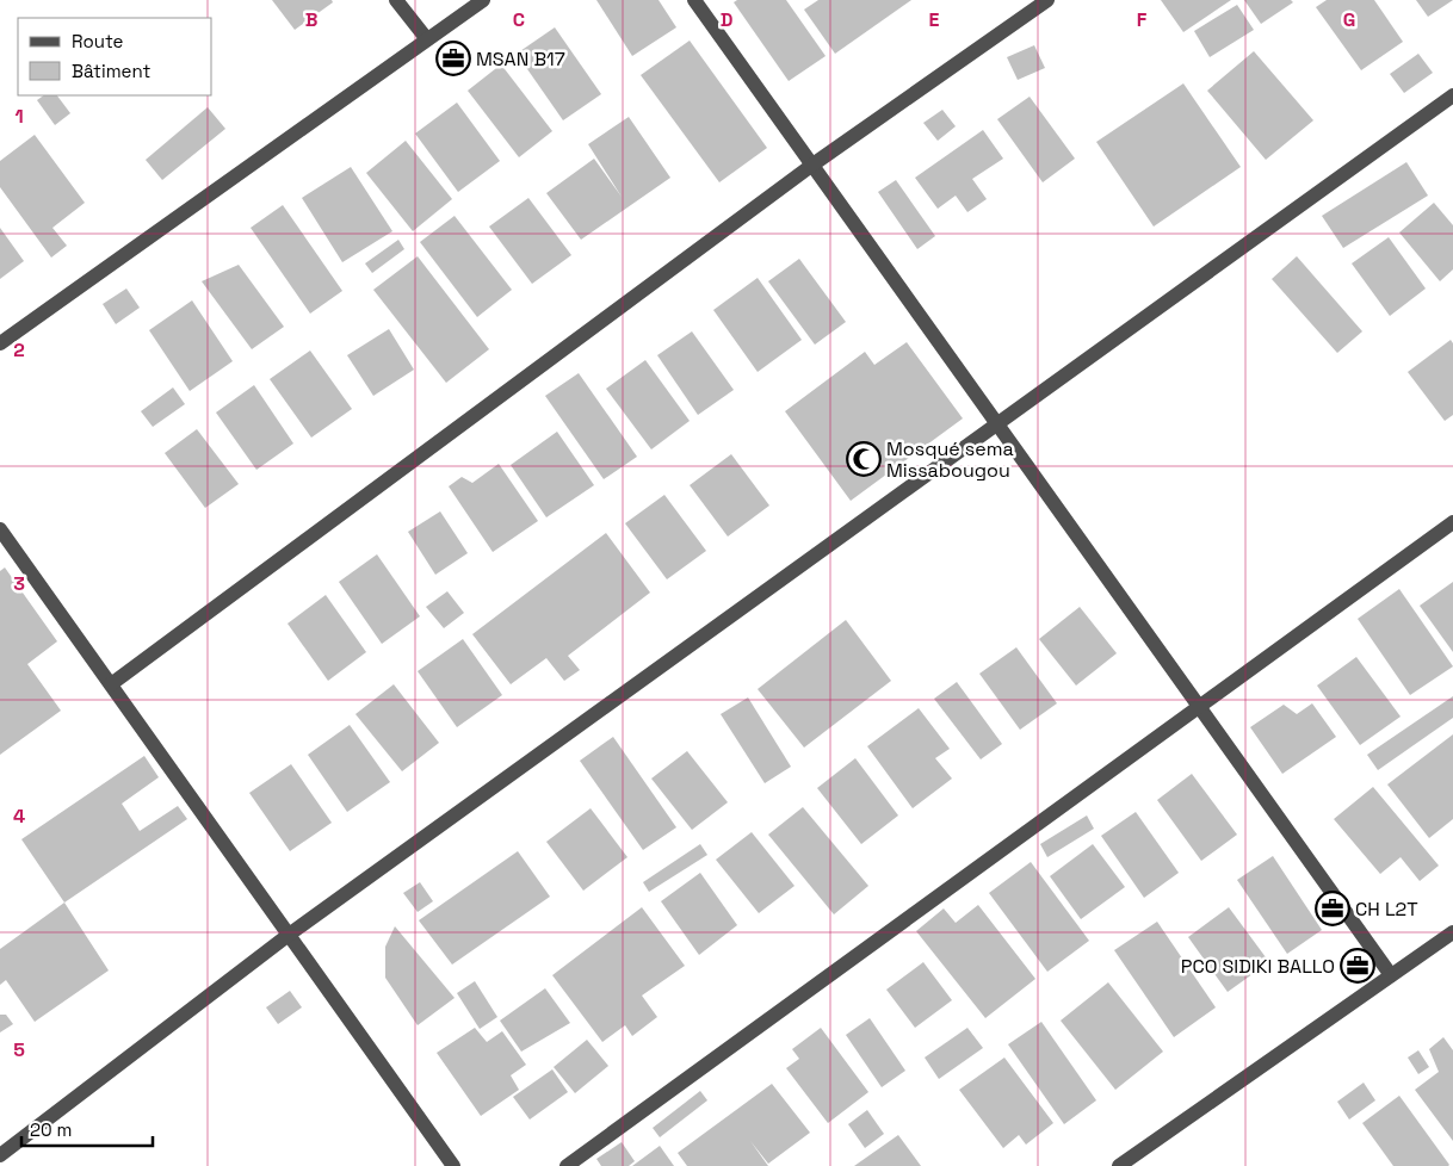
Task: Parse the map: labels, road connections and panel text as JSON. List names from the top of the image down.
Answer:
{
  "places": {
    "office": ["MSAN B17", "CH L2T", "PCO SIDIKI BALLO"],
    "mosque": ["Mosqué sema Missabougou"]
  },
  "legend": ["Route", "Bâtiment"],
  "scale_bar": "20 m",
  "grid": {
    "columns": [
      "B",
      "C",
      "D",
      "E",
      "F",
      "G"
    ],
    "rows": [
      "1",
      "2",
      "3",
      "4",
      "5"
    ]
  }
}
